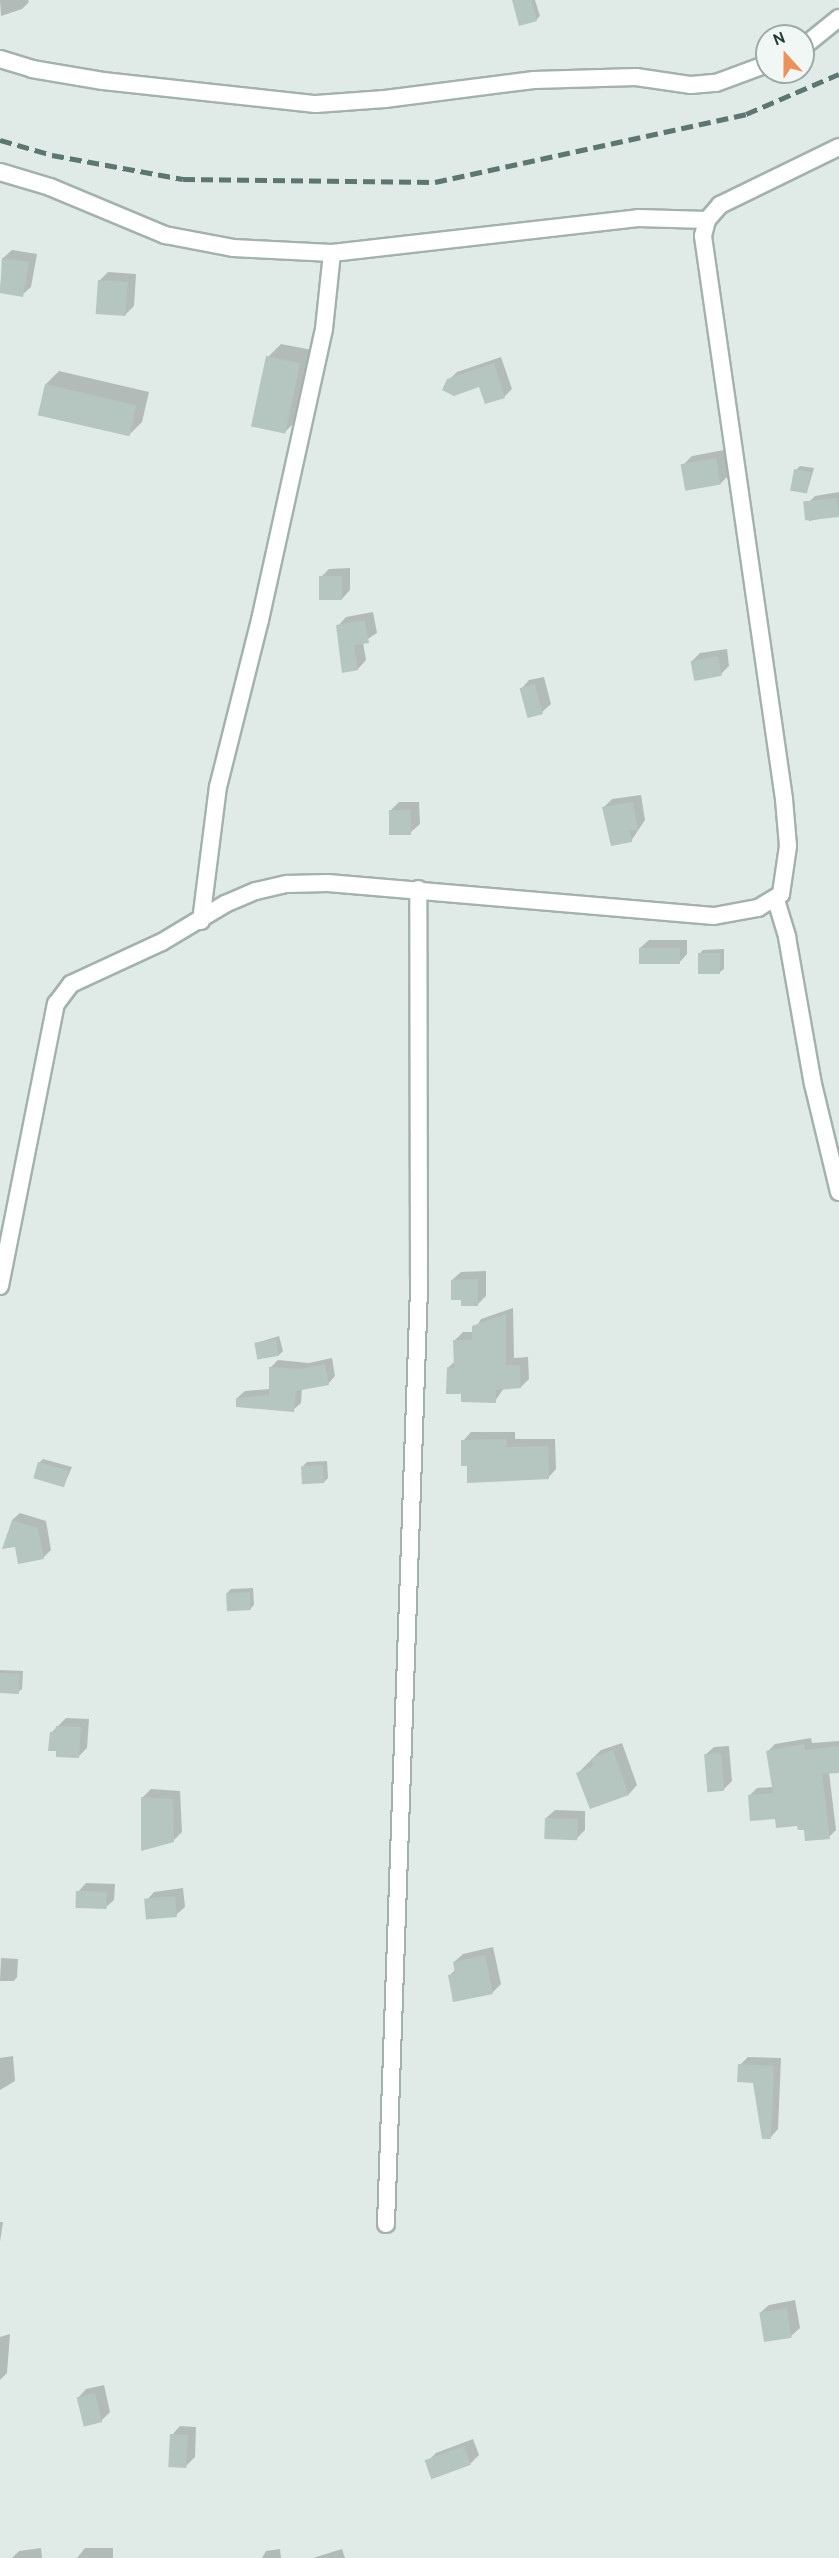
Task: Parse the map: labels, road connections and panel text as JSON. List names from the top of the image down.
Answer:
{
  "north": "top"
}
